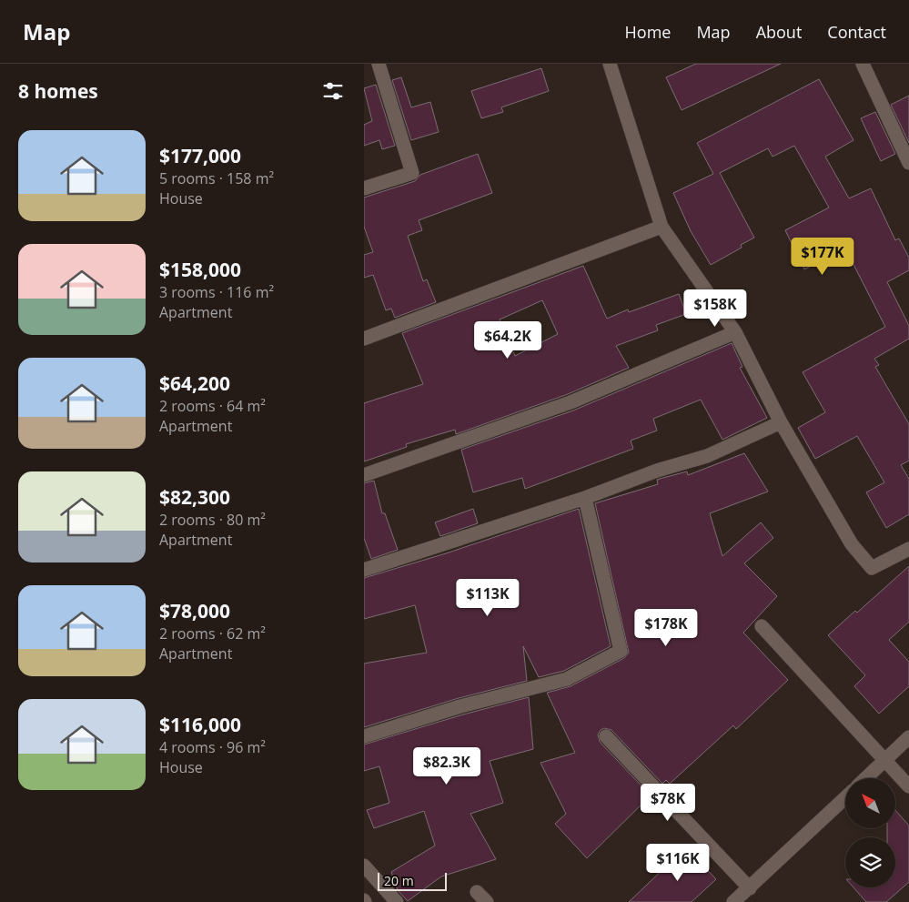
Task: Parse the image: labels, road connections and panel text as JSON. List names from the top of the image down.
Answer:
{
  "scale_bar": "20 m",
  "north": "top left",
  "page": {
    "header": "Map",
    "nav": [
      "Home",
      "Map",
      "About",
      "Contact"
    ],
    "heading": "8 homes",
    "list": [
      {
        "name": "$177,000",
        "note": "5 rooms · 158 m² · House"
      },
      {
        "name": "$158,000",
        "note": "3 rooms · 116 m² · Apartment"
      },
      {
        "name": "$64,200",
        "note": "2 rooms · 64 m² · Apartment"
      },
      {
        "name": "$82,300",
        "note": "2 rooms · 80 m² · Apartment"
      },
      {
        "name": "$78,000",
        "note": "2 rooms · 62 m² · Apartment"
      },
      {
        "name": "$116,000",
        "note": "4 rooms · 96 m² · House"
      }
    ],
    "price": [
      "$177K",
      "$158K",
      "$64.2K",
      "$113K",
      "$178K",
      "$82.3K",
      "$78K",
      "$116K"
    ],
    "scale": "20 m"
  }
}
